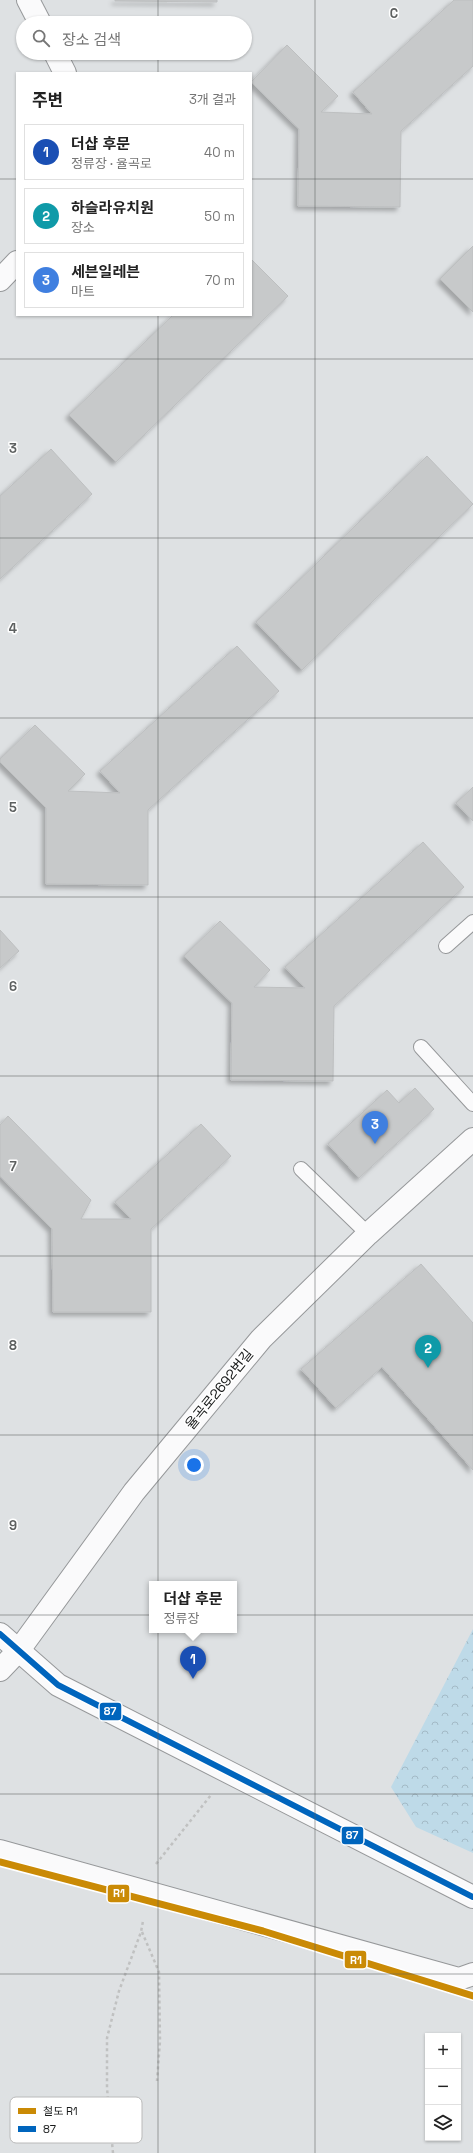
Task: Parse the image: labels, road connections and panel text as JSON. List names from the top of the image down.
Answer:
{
  "streets": {
    "street": ["율곡로2692번길"]
  },
  "lines": ["transit line 87", "rail line R1"],
  "legend": ["철도 R1", "87"],
  "page": {
    "search": "장소 검색",
    "heading": ["주변", "3개 결과"],
    "list": [
      {
        "mark": "1",
        "name": "더샵 후문",
        "note": "정류장 · 율곡로",
        "value": "40 m"
      },
      {
        "mark": "2",
        "name": "하슬라유치원",
        "note": "장소",
        "value": "50 m"
      },
      {
        "mark": "3",
        "name": "세븐일레븐",
        "note": "마트",
        "value": "70 m"
      }
    ],
    "pins": ["3", "2", "1"],
    "popup": ["더샵 후문", "정류장"],
    "map_buttons": ["+", "−"]
  },
  "grid": {
    "columns": ["C"],
    "rows": [
      "3",
      "4",
      "5",
      "6",
      "7",
      "8",
      "9"
    ]
  }
}
